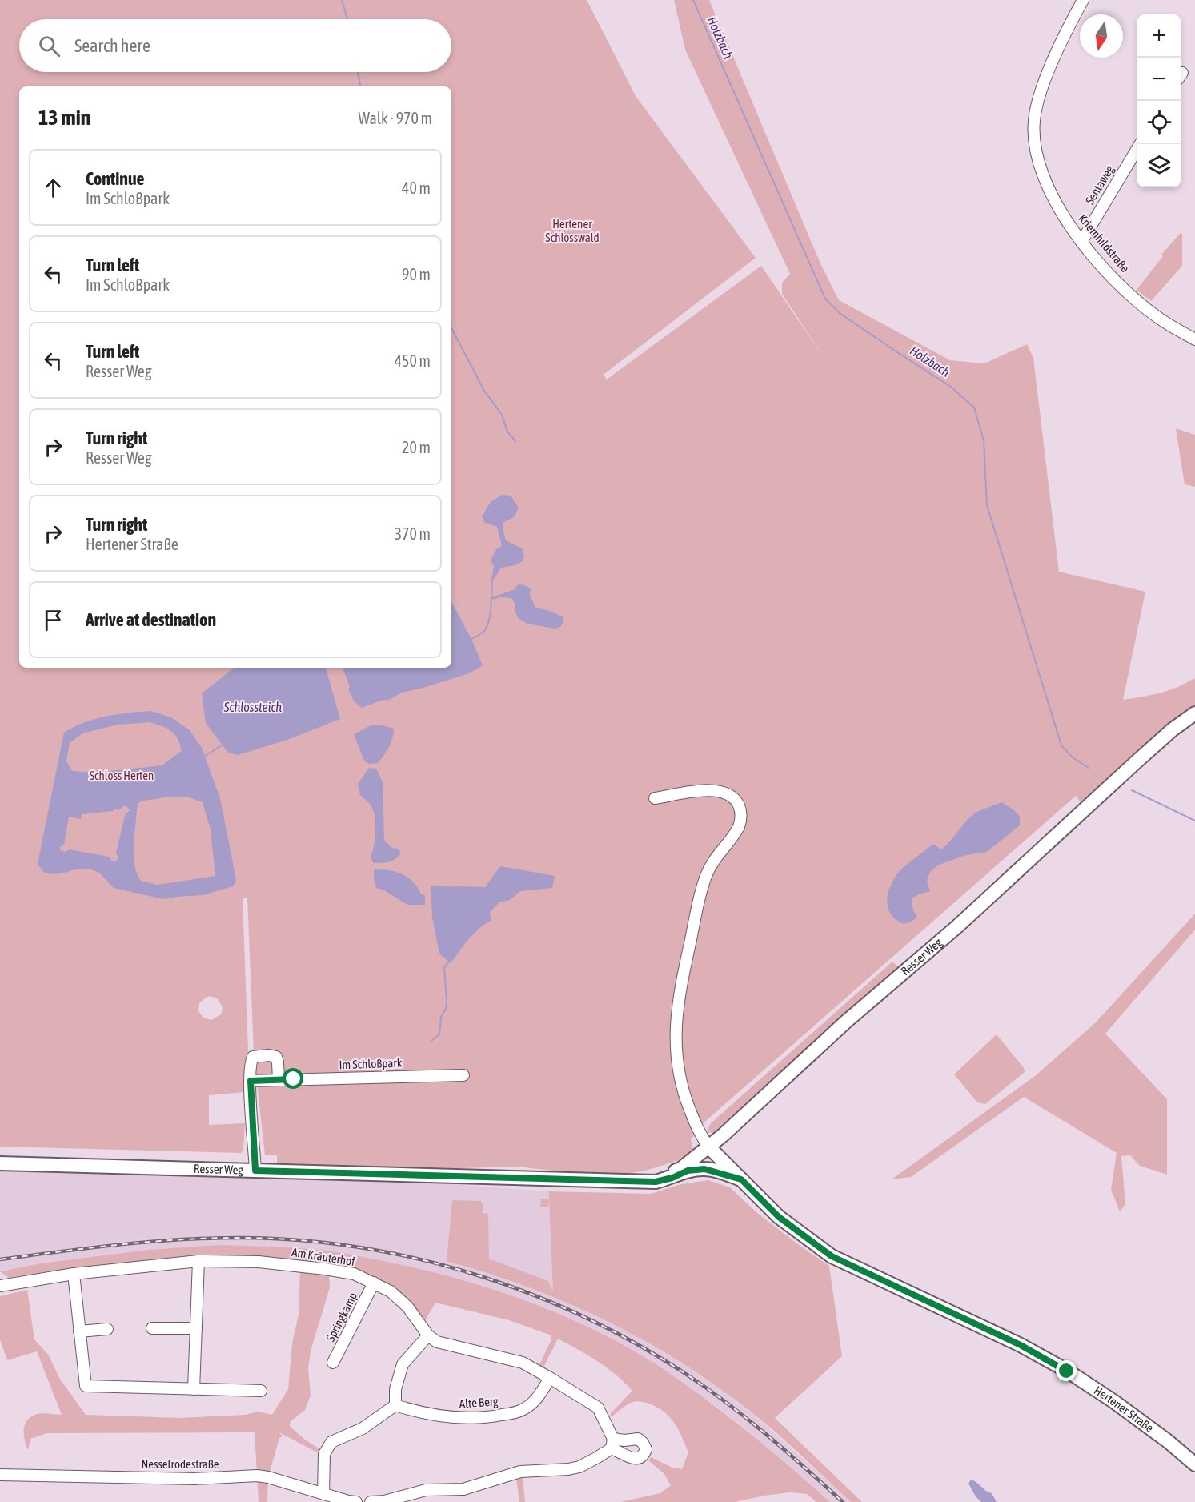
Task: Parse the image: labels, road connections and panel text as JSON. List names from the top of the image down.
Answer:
{
  "streets": {
    "main road": ["Resser Weg", "Hertener Straße"],
    "street": [
      "Sentaweg",
      "Kriemhildstraße",
      "Im Schloßpark",
      "Am Kräuterhof",
      "Springkamp",
      "Alte Berg",
      "Nesselrodestraße"
    ]
  },
  "crossings": [
    ["Sentaweg", "Kriemhildstraße"],
    ["Resser Weg", "Hertener Straße"],
    ["Am Kräuterhof", "Springkamp"],
    ["Am Kräuterhof", "Alte Berg"]
  ],
  "water": ["Holzbach", "Schlossteich"],
  "parks": ["Hertener Schlosswald", "Schloss Herten"],
  "north": "bottom",
  "page": {
    "map_buttons": ["+", "−"],
    "search": "Search here",
    "heading": ["13 min", "Walk · 970 m"],
    "list": [
      ["Continue", "Im Schloßpark", "40 m"],
      ["Turn left", "Im Schloßpark", "90 m"],
      ["Turn left", "Resser Weg", "450 m"],
      ["Turn right", "Resser Weg", "20 m"],
      ["Turn right", "Hertener Straße", "370 m"],
      "Arrive at destination"
    ]
  }
}
